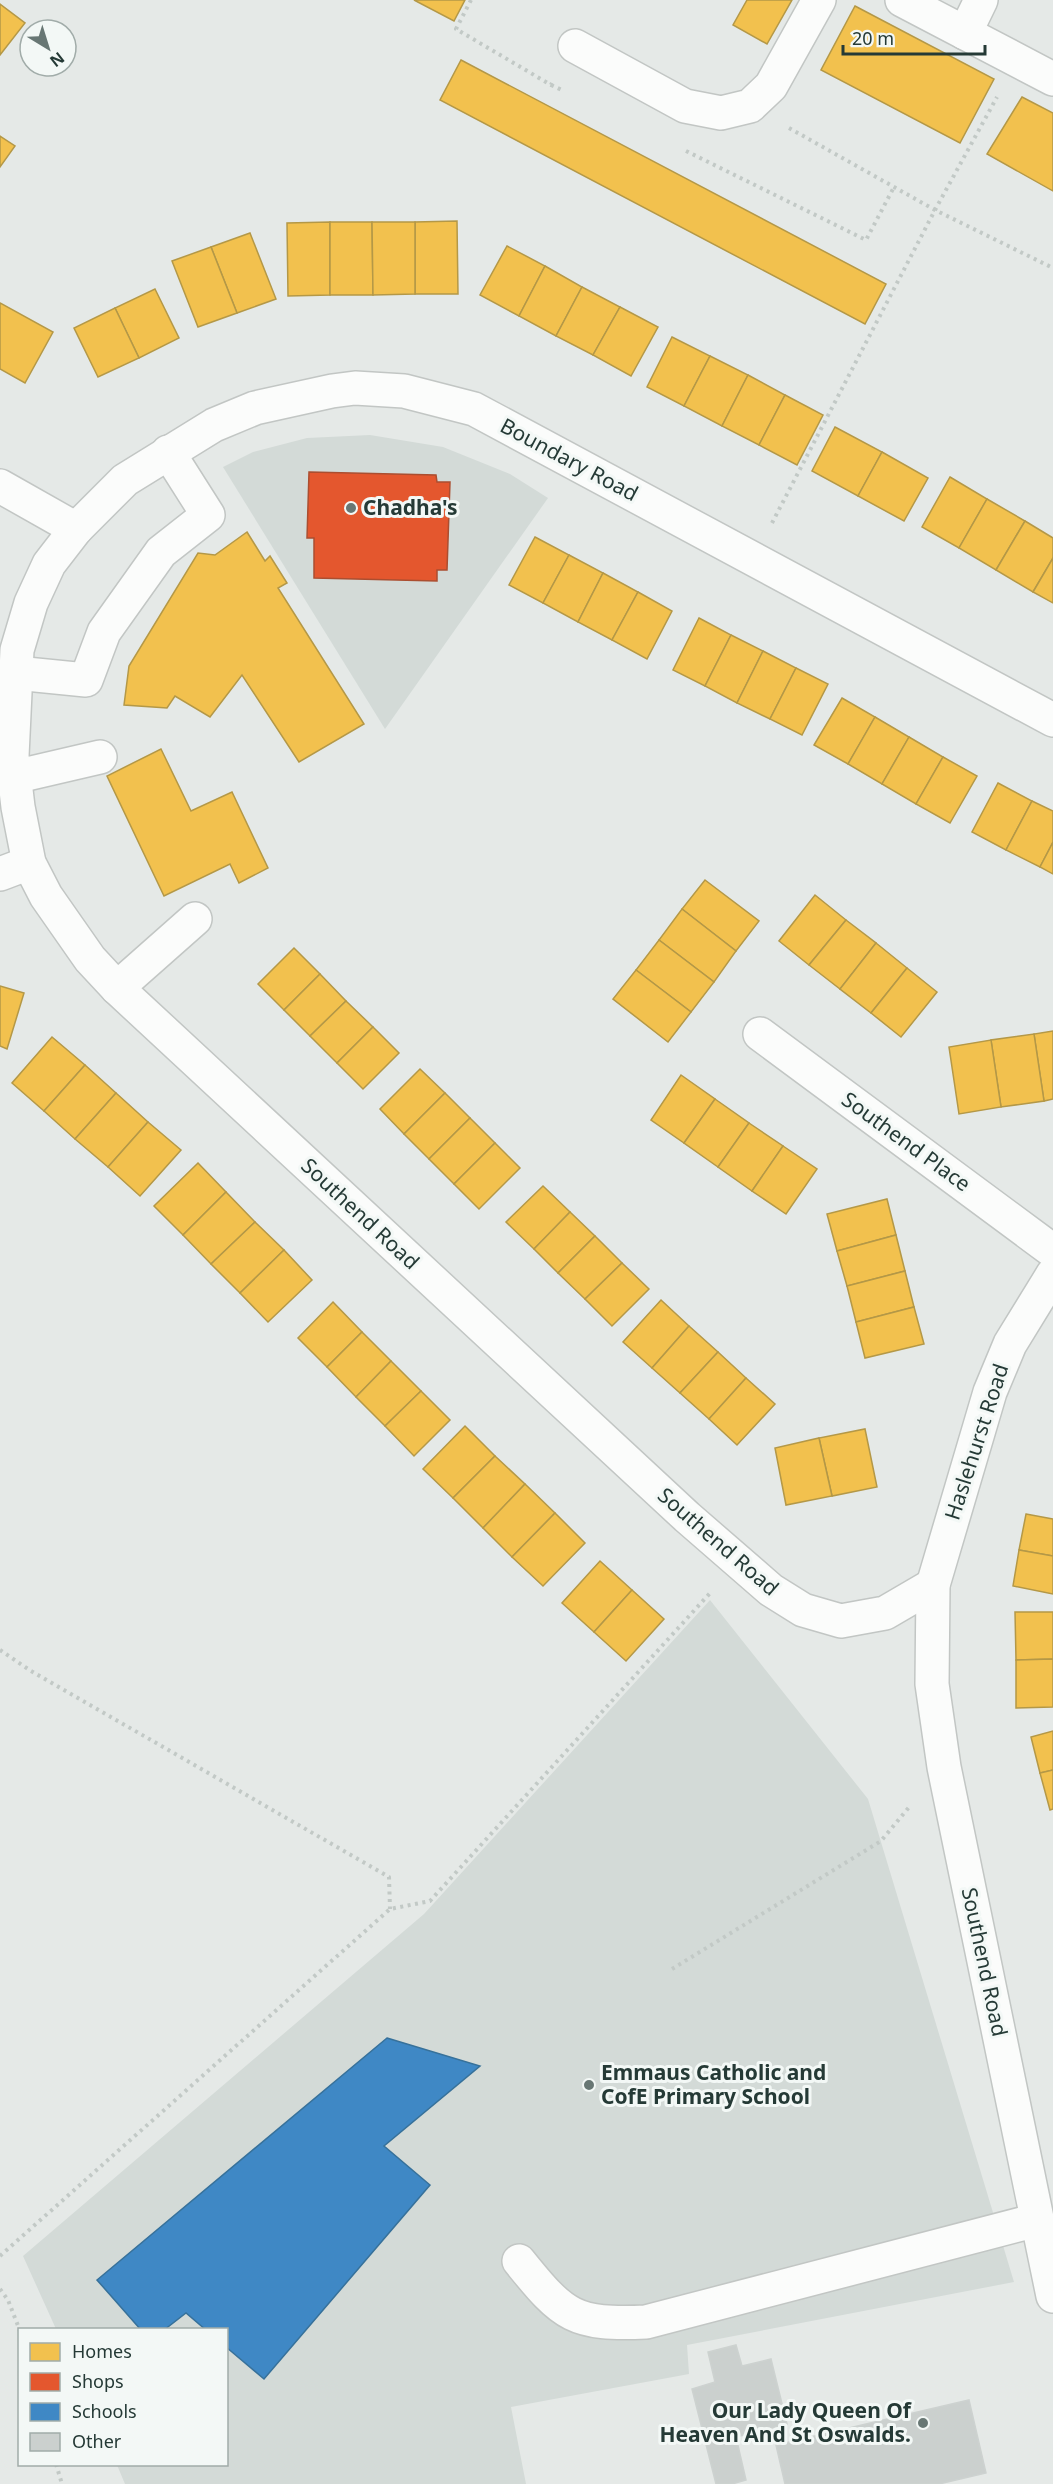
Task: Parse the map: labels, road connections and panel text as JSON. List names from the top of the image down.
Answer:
{
  "streets": {
    "street": [
      "Boundary Road",
      "Southend Place",
      "Southend Road",
      "Haslehurst Road"
    ]
  },
  "crossings": [
    ["Boundary Road", "Southend Road"],
    ["Southend Road", "Haslehurst Road"]
  ],
  "places": ["Chadha's", "Emmaus Catholic and CofE Primary School", "Our Lady Queen Of Heaven And St Oswalds."],
  "legend": [
    "Homes",
    "Shops",
    "Schools",
    "Other"
  ],
  "scale_bar": "20 m",
  "north": "bottom right"
}
